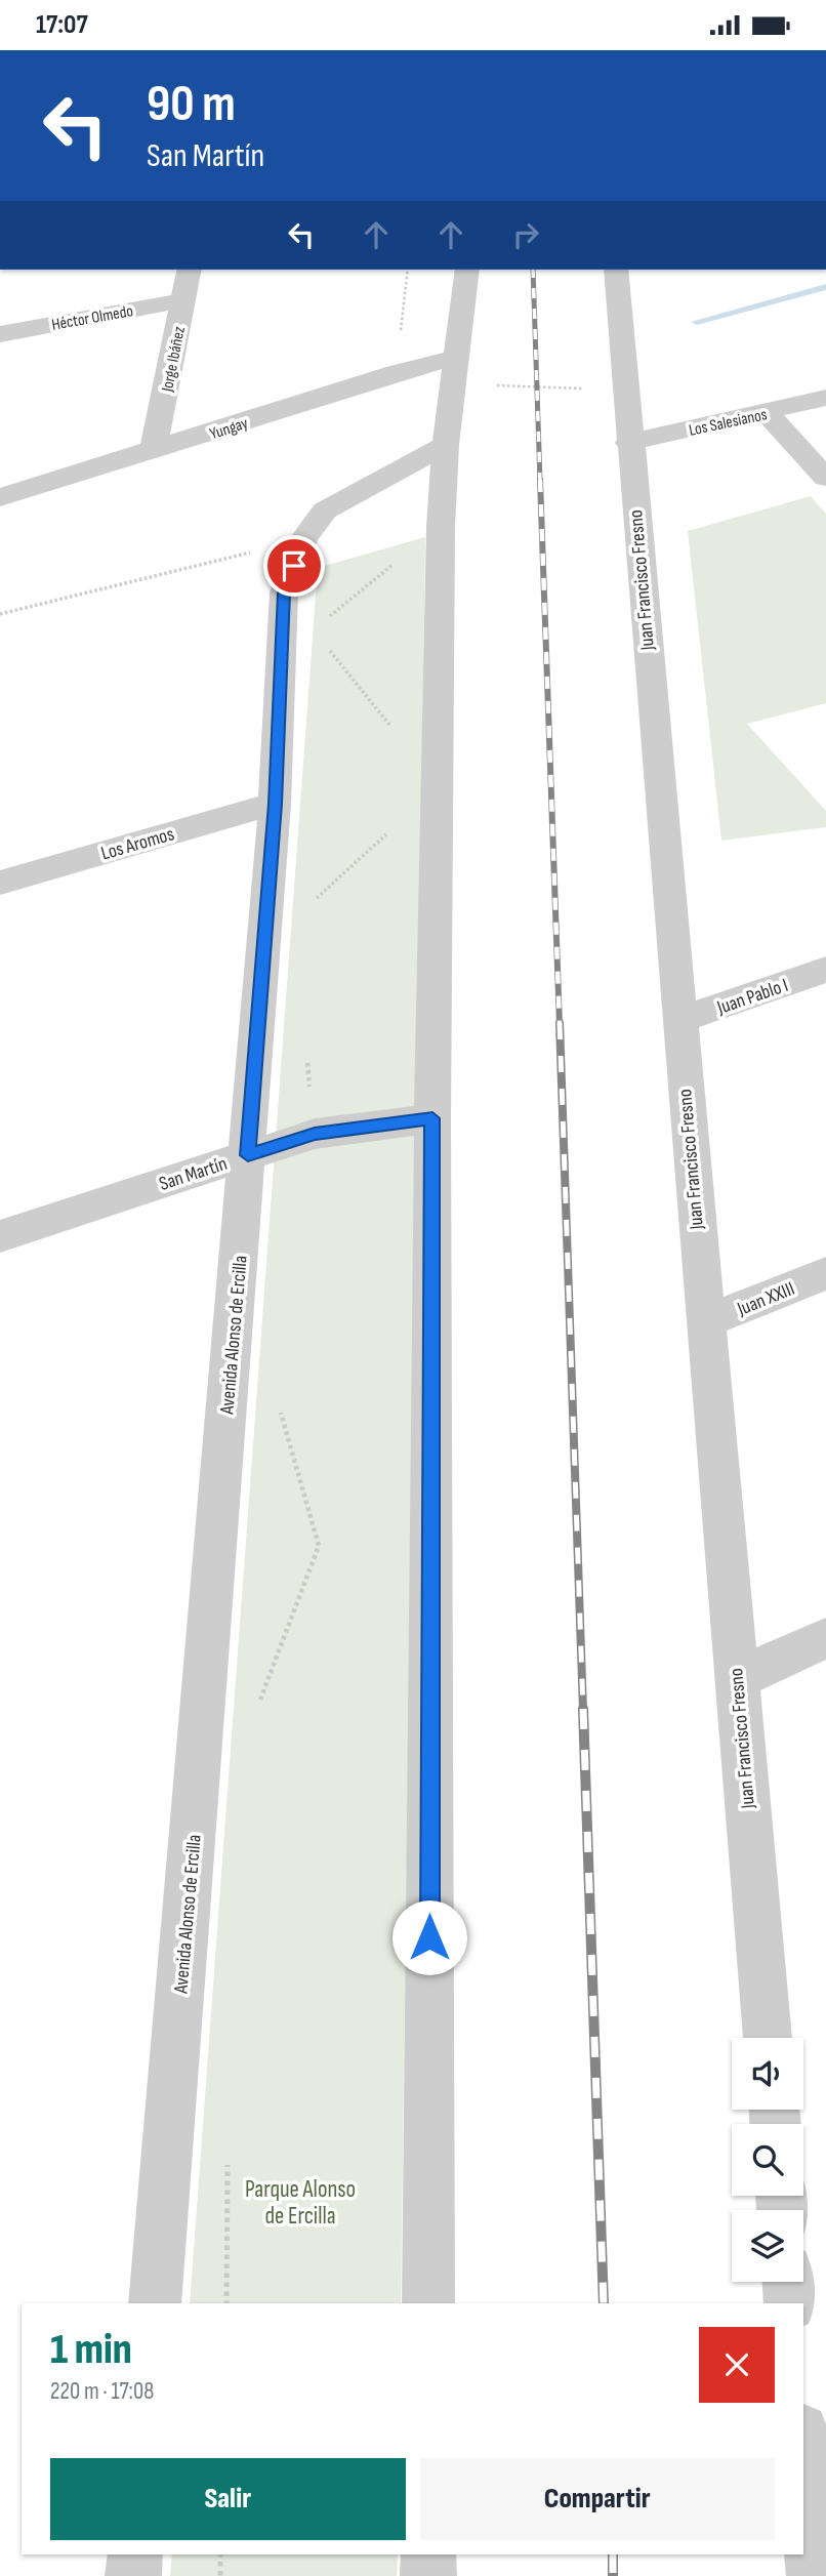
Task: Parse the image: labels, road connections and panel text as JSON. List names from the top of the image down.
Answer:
{
  "streets": {
    "street": [
      "Héctor Olmedo",
      "Jorge Ibáñez",
      "Los Salesianos",
      "Yungay",
      "Juan Francisco Fresno",
      "Los Aromos",
      "Juan Pablo I",
      "San Martín",
      "Juan XXIII",
      "Avenida Alonso de Ercilla"
    ]
  },
  "crossings": [
    ["Héctor Olmedo", "Jorge Ibáñez"],
    ["Jorge Ibáñez", "Yungay"],
    ["Los Salesianos", "Juan Francisco Fresno"],
    ["Juan Francisco Fresno", "Juan Pablo I"],
    ["Juan Francisco Fresno", "Juan XXIII"],
    ["Los Aromos", "Avenida Alonso de Ercilla"],
    ["San Martín", "Avenida Alonso de Ercilla"]
  ],
  "parks": ["Parque Alonso de Ercilla"],
  "page": {
    "status": "17:07",
    "turn": ["90 m", "San Martín"],
    "heading": ["1 min", "220 m · 17:08"],
    "buttons": ["Salir", "Compartir"]
  }
}
